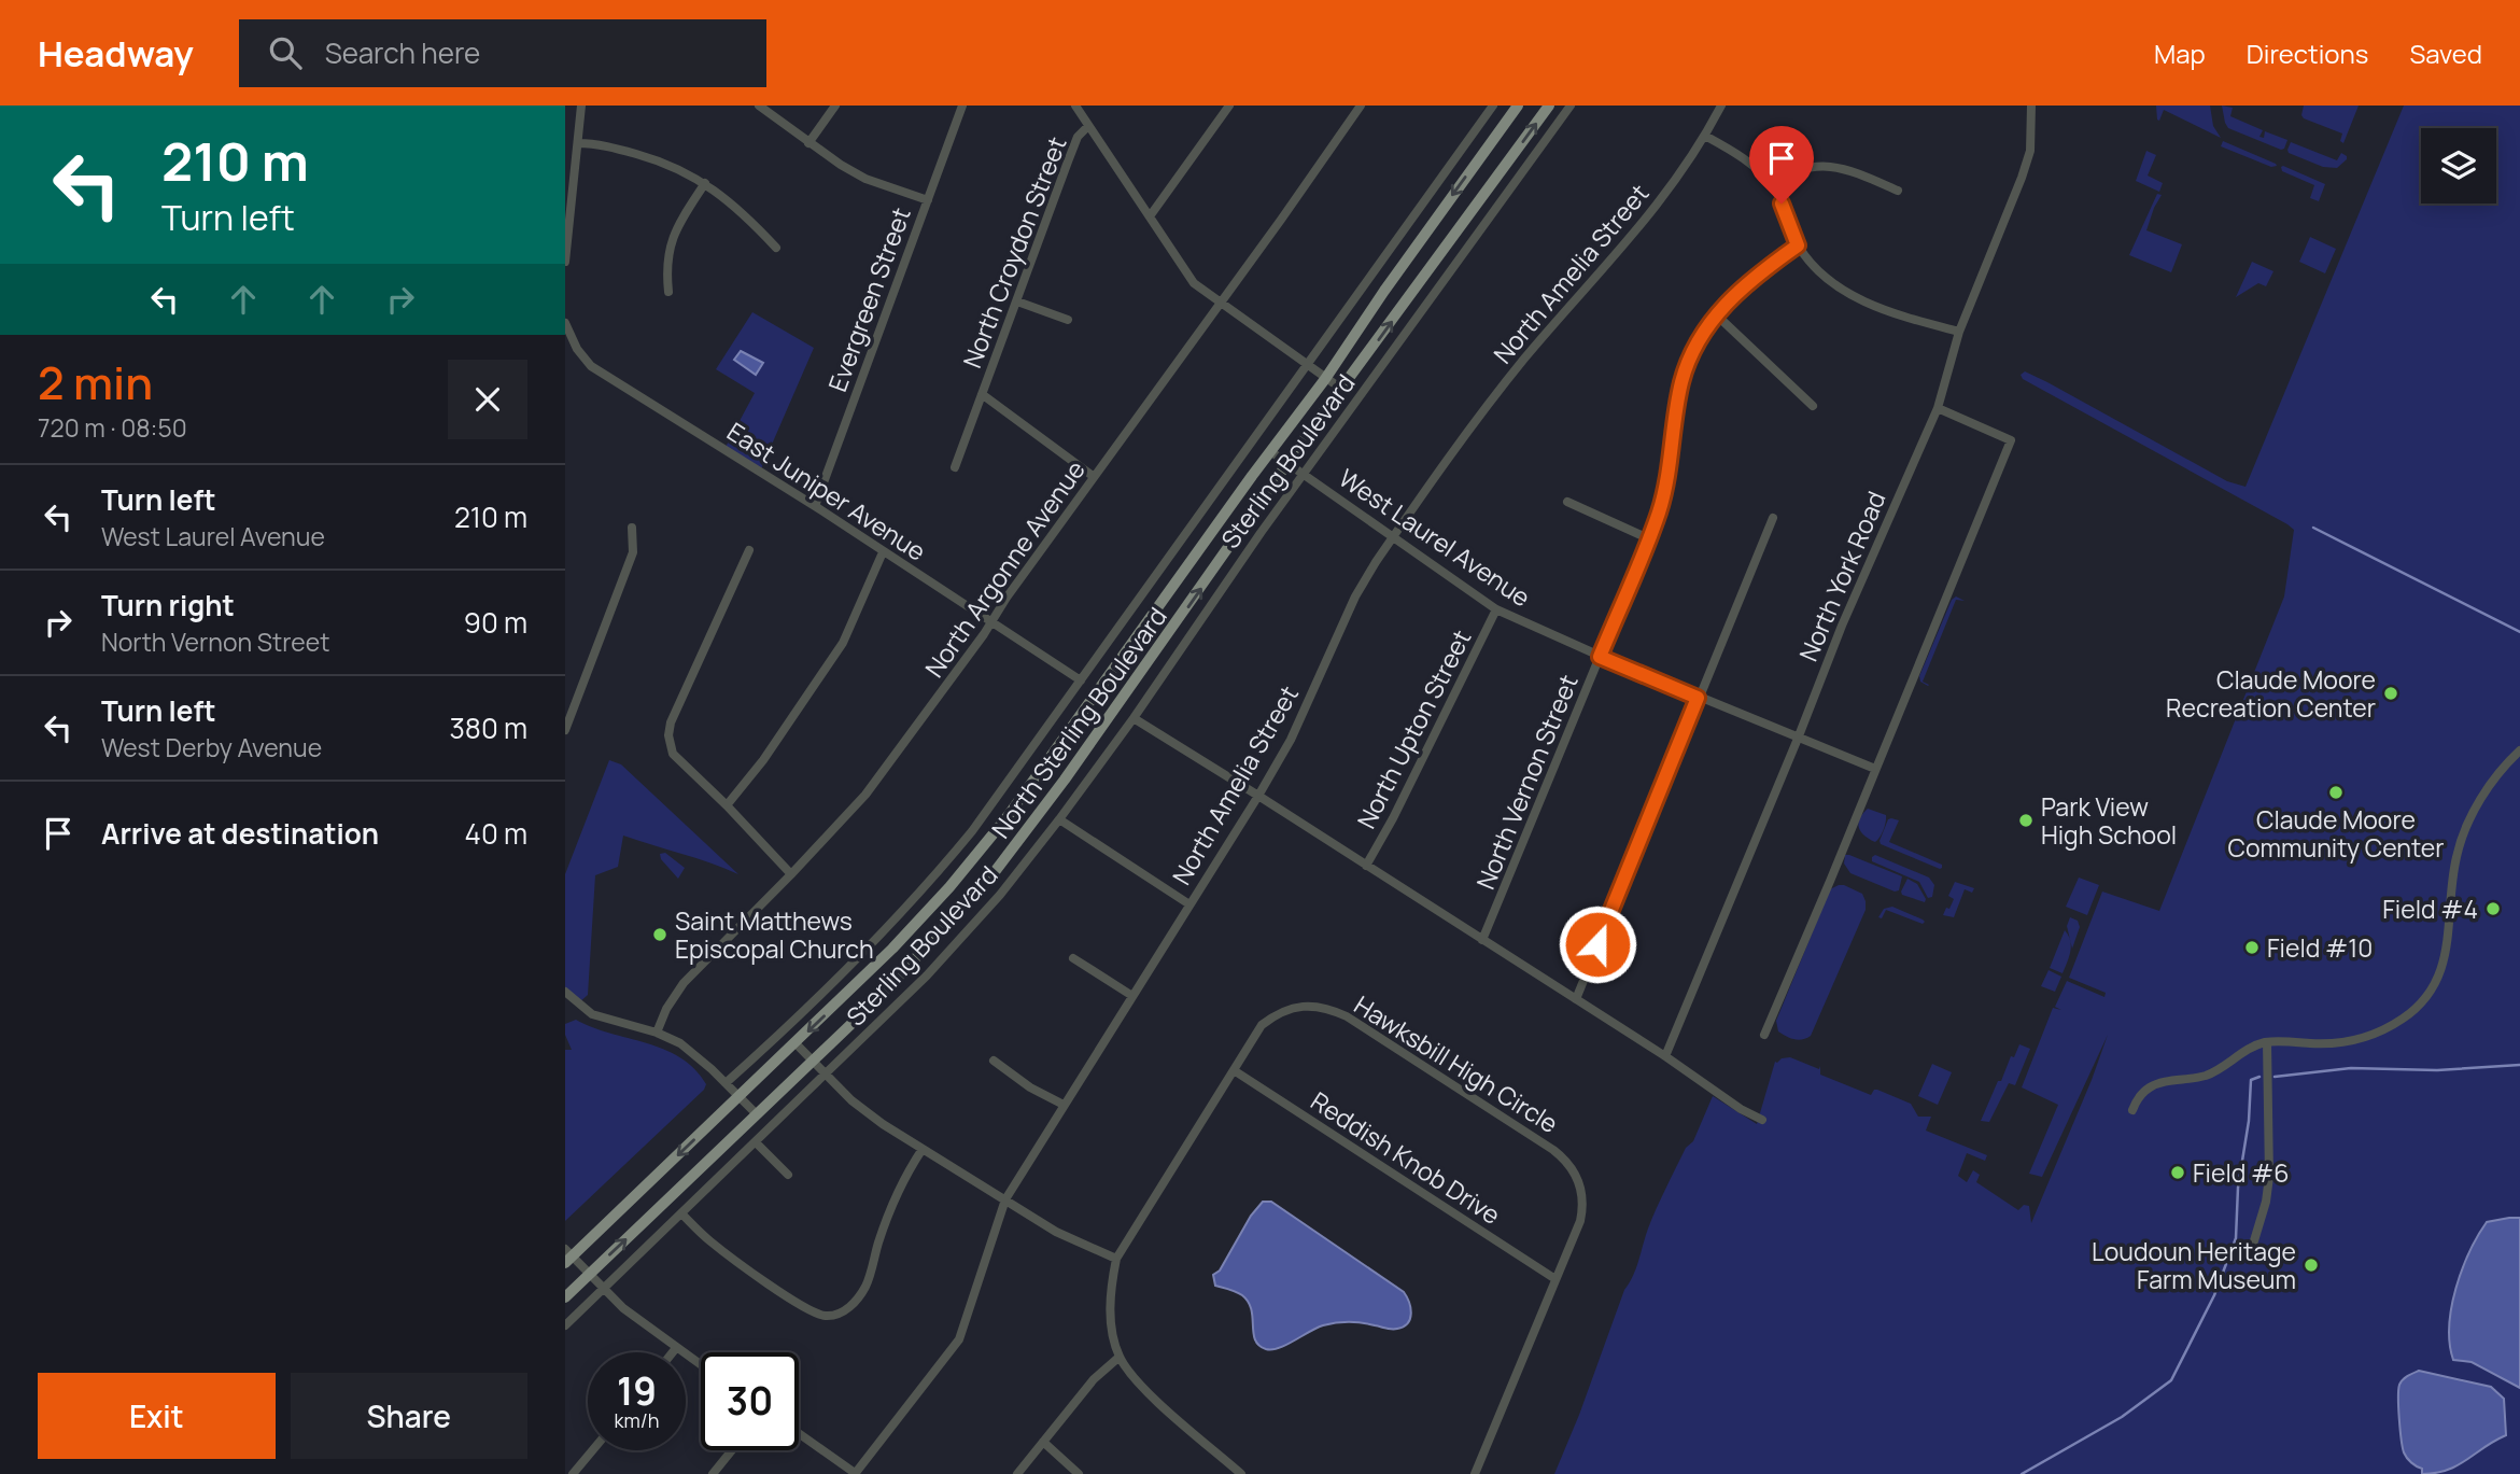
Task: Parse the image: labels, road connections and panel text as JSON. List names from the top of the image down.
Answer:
{
  "streets": {
    "main road": ["North Sterling Boulevard"],
    "street": [
      "North Croydon Street",
      "North Amelia Street",
      "Evergreen Street",
      "Sterling Boulevard",
      "East Juniper Avenue",
      "West Laurel Avenue",
      "North Argonne Avenue",
      "North York Road",
      "North Upton Street",
      "North Vernon Street",
      "Hawksbill High Circle",
      "Reddish Knob Drive"
    ]
  },
  "crossings": [
    ["North Amelia Street", "West Laurel Avenue"],
    ["Evergreen Street", "East Juniper Avenue"],
    ["Sterling Boulevard", "East Juniper Avenue"],
    ["Sterling Boulevard", "West Laurel Avenue"],
    ["East Juniper Avenue", "North Argonne Avenue"],
    ["West Laurel Avenue", "North York Road"],
    ["West Laurel Avenue", "North Sterling Boulevard"],
    ["West Laurel Avenue", "North Upton Street"],
    ["West Laurel Avenue", "North Vernon Street"],
    ["Hawksbill High Circle", "Reddish Knob Drive"]
  ],
  "places": [
    "Claude Moore Recreation Center",
    "Claude Moore Community Center",
    "Park View High School",
    "Field #4",
    "Saint Matthews Episcopal Church",
    "Field #10",
    "Field #6",
    "Loudoun Heritage Farm Museum"
  ],
  "page": {
    "header": "Headway",
    "search": "Search here",
    "nav": ["Map", "Directions", "Saved"],
    "turn": ["210 m", "Turn left"],
    "heading": ["2 min", "720 m · 08:50"],
    "list": [
      {
        "name": "Turn left",
        "note": "West Laurel Avenue",
        "value": "210 m"
      },
      {
        "name": "Turn right",
        "note": "North Vernon Street",
        "value": "90 m"
      },
      {
        "name": "Turn left",
        "note": "West Derby Avenue",
        "value": "380 m"
      },
      {
        "name": "Arrive at destination",
        "value": "40 m"
      }
    ],
    "speed": "19 km/h",
    "limit": "30",
    "buttons": ["Exit", "Share"]
  }
}
